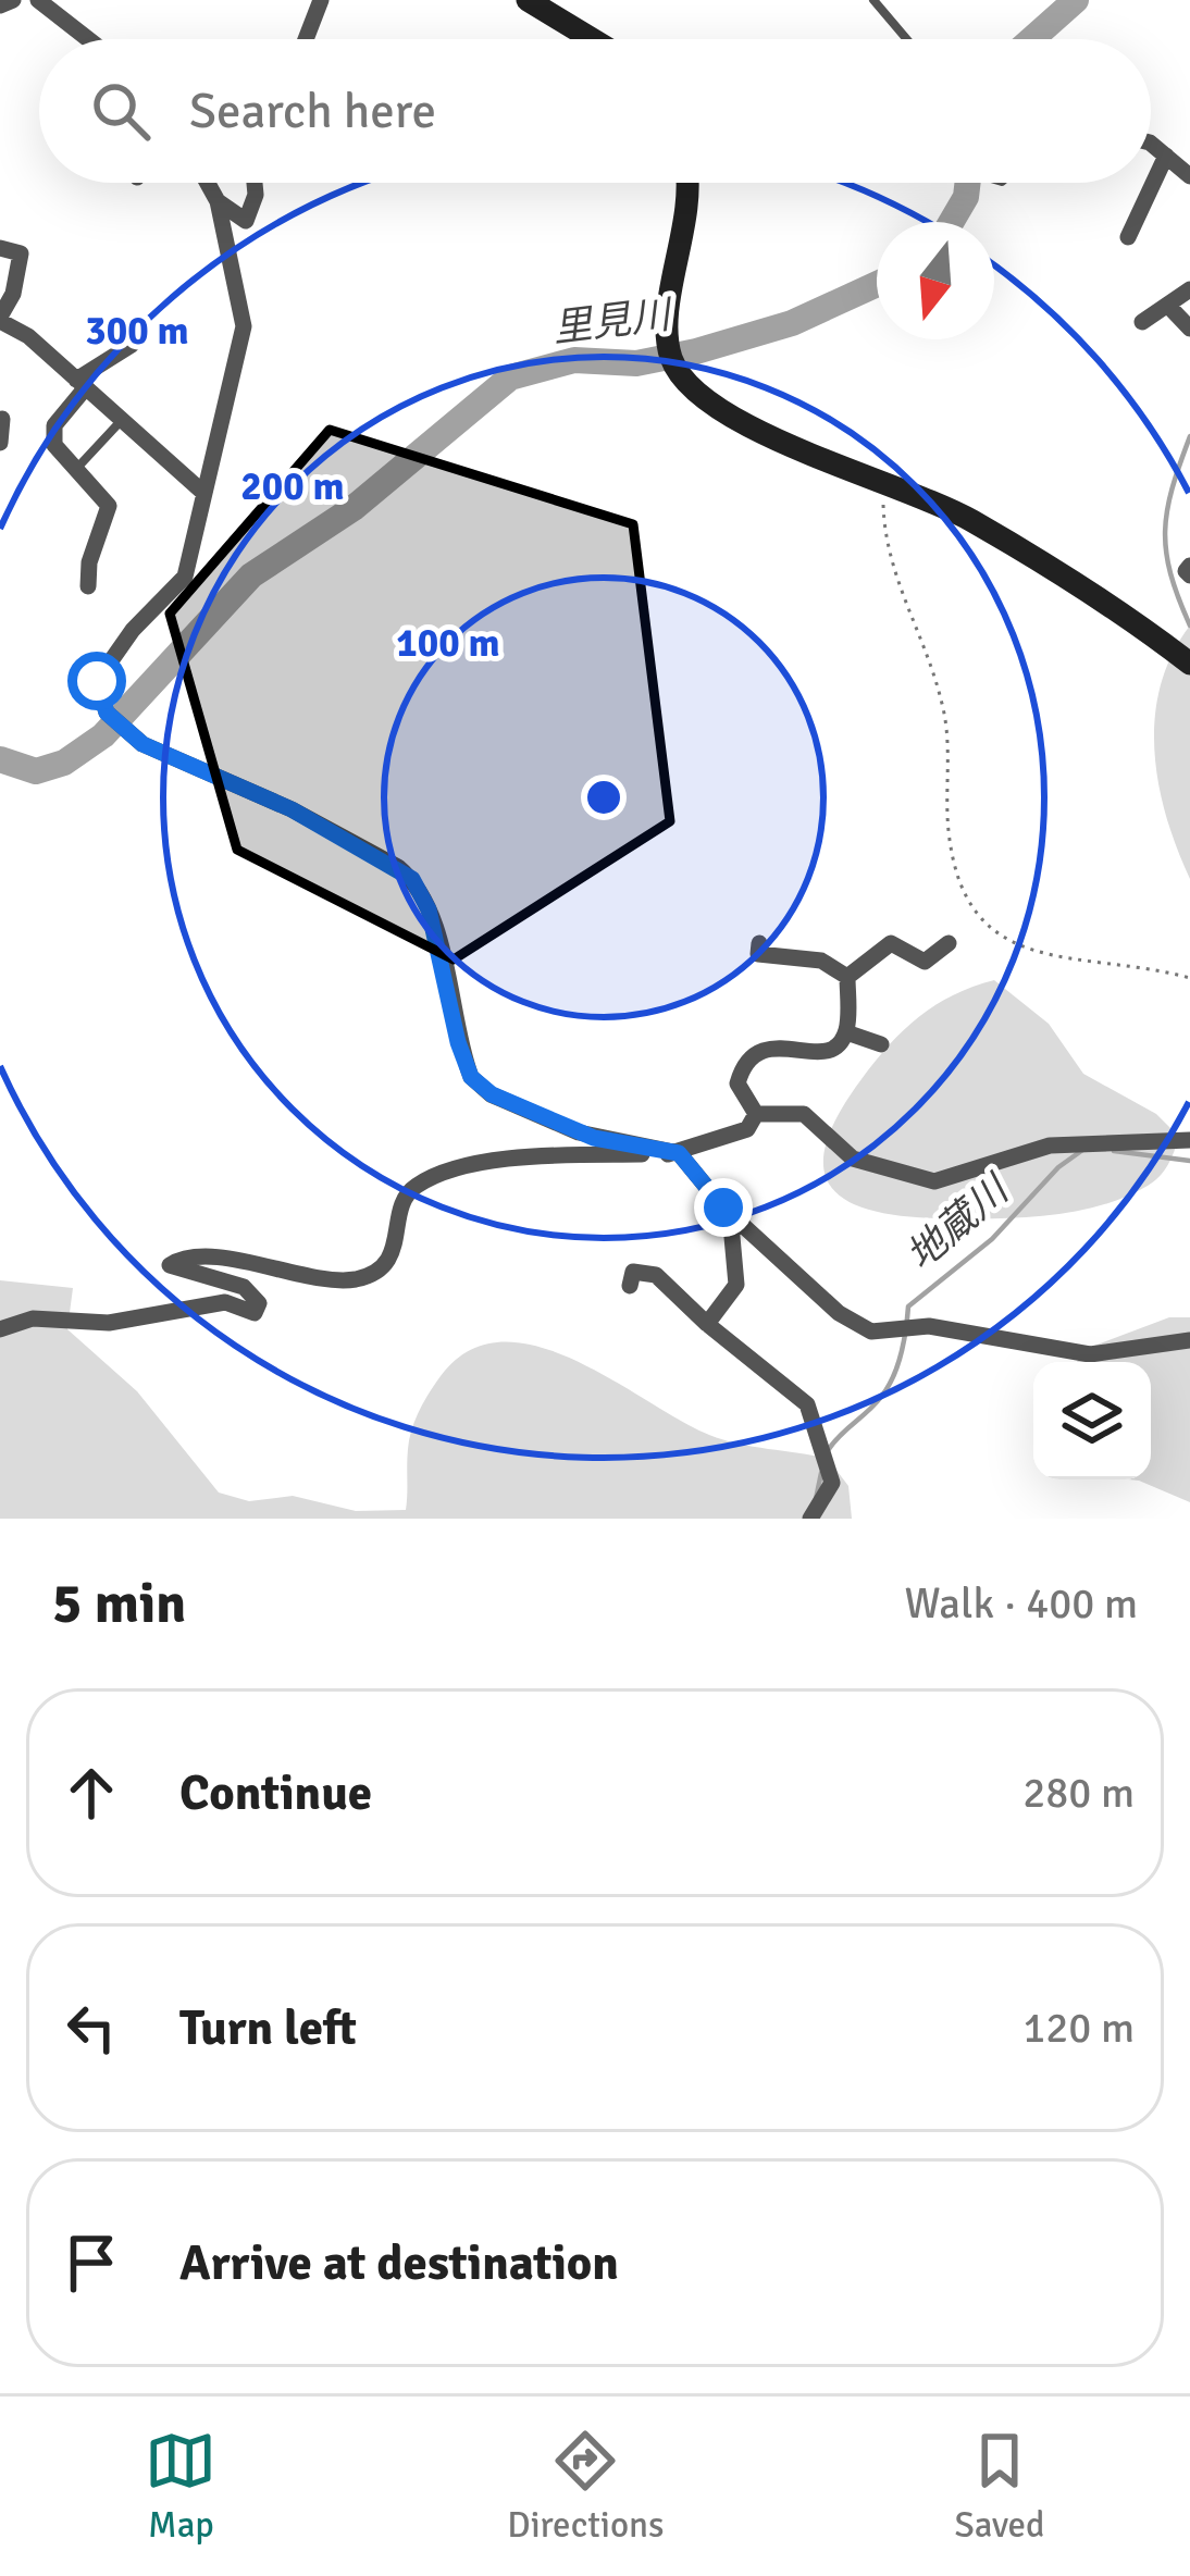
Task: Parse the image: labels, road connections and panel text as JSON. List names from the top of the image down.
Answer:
{
  "water": ["里見川", "地蔵川"],
  "north": "bottom",
  "page": {
    "search": "Search here",
    "heading": ["5 min", "Walk · 400 m"],
    "list": [
      ["Continue", "280 m"],
      ["Turn left", "120 m"],
      "Arrive at destination"
    ],
    "nav": ["Map", "Directions", "Saved"]
  },
  "rings": ["300 m", "200 m", "100 m"]
}
